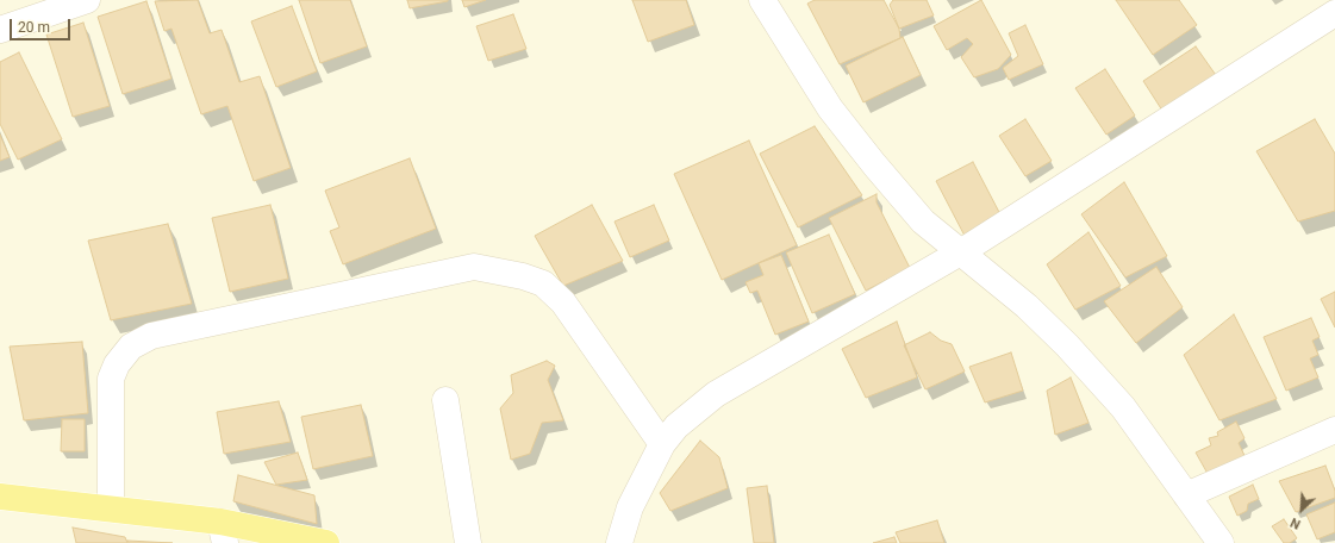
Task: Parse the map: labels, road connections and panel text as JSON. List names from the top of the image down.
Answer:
{
  "scale_bar": "20 m",
  "north": "bottom left"
}
